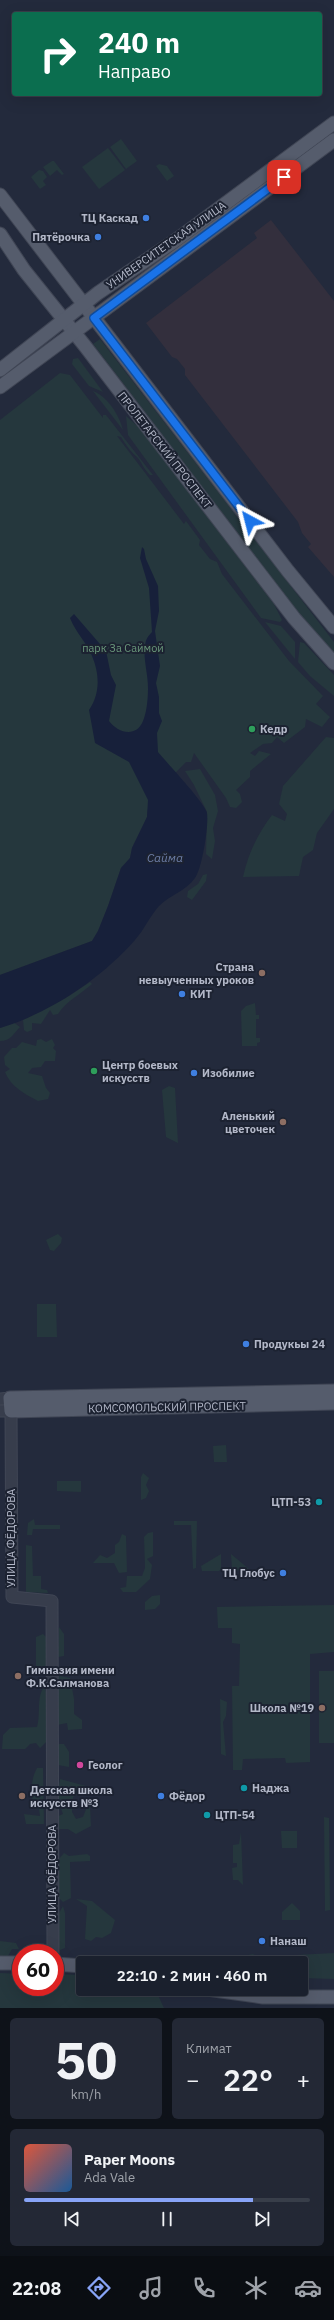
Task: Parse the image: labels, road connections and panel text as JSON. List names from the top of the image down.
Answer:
{
  "streets": {
    "main road": ["УНИВЕРСИТЕТСКАЯ УЛИЦА", "ПРОЛЕТАРСКИЙ ПРОСПЕКТ", "КОМСОМОЛЬСКИЙ ПРОСПЕКТ"],
    "street": ["УЛИЦА ФЁДОРОВА"]
  },
  "crossings": [
    ["УНИВЕРСИТЕТСКАЯ УЛИЦА", "ПРОЛЕТАРСКИЙ ПРОСПЕКТ"],
    ["КОМСОМОЛЬСКИЙ ПРОСПЕКТ", "УЛИЦА ФЁДОРОВА"]
  ],
  "water": ["Сайма"],
  "parks": ["парк За Саймой"],
  "places": [
    "ТЦ Каскад",
    "Пятёрочка",
    "Кедр",
    "Страна невыученных уроков",
    "КИТ",
    "Центр боевых искусств",
    "Изобилие",
    "Аленький цветочек",
    "Продукьы 24",
    "ЦТП-53",
    "ТЦ Глобус",
    "Гимназия имени Ф.К.Салманова",
    "Школа №19",
    "Геолог",
    "Наджа",
    "Детская школа искусств №3",
    "Фёдор",
    "ЦТП-54",
    "Нанаш"
  ],
  "page": {
    "turn": ["240 m", "Направо"],
    "limit": "60",
    "trip": "22:10 · 2 мин · 460 m",
    "tile": [
      ["50", "km/h"],
      "Климат"
    ],
    "heat": ["−", "22°", "+"],
    "song": ["Paper Moons", "Ada Vale"],
    "tabs": "22:08"
  }
}
